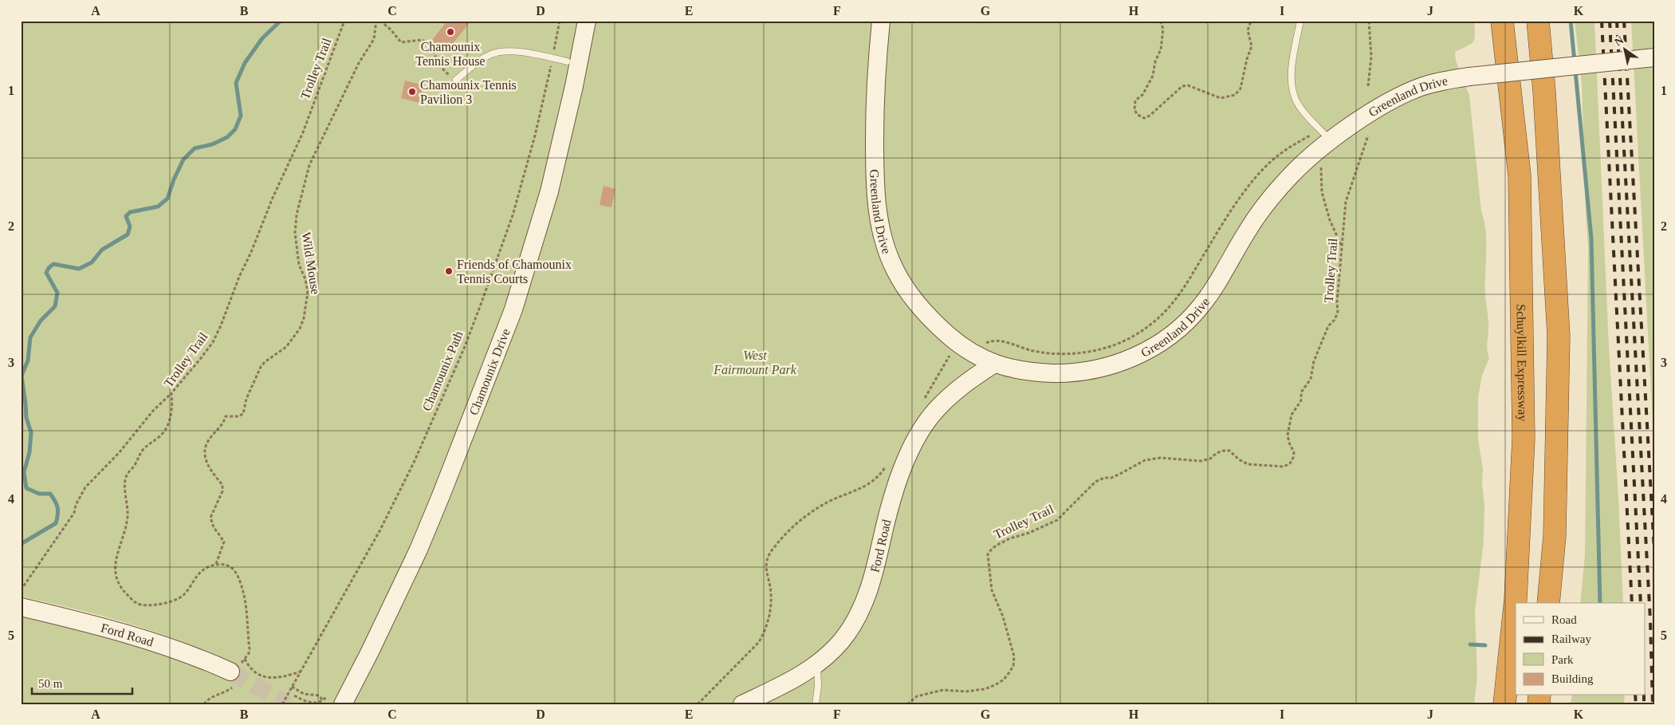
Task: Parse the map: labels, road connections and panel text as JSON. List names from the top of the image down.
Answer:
{
  "streets": {
    "highway": ["Schuylkill Expressway"],
    "main road": ["Greenland Drive", "Chamounix Drive", "Ford Road"],
    "path": ["Trolley Trail", "Wild Mouse", "Chamounix Path"]
  },
  "crossings": [
    ["Trolley Trail", "Wild Mouse"],
    ["Greenland Drive", "Ford Road"]
  ],
  "parks": ["West Fairmount Park"],
  "places": ["Chamounix Tennis House", "Chamounix Tennis Pavilion 3", "Friends of Chamounix Tennis Courts"],
  "legend": [
    "Road",
    "Railway",
    "Park",
    "Building"
  ],
  "scale_bar": "50 m",
  "north": "top left",
  "grid": {
    "columns": [
      "A",
      "B",
      "C",
      "D",
      "E",
      "F",
      "G",
      "H",
      "I",
      "J",
      "K"
    ],
    "rows": [
      "1",
      "2",
      "3",
      "4",
      "5"
    ]
  }
}
